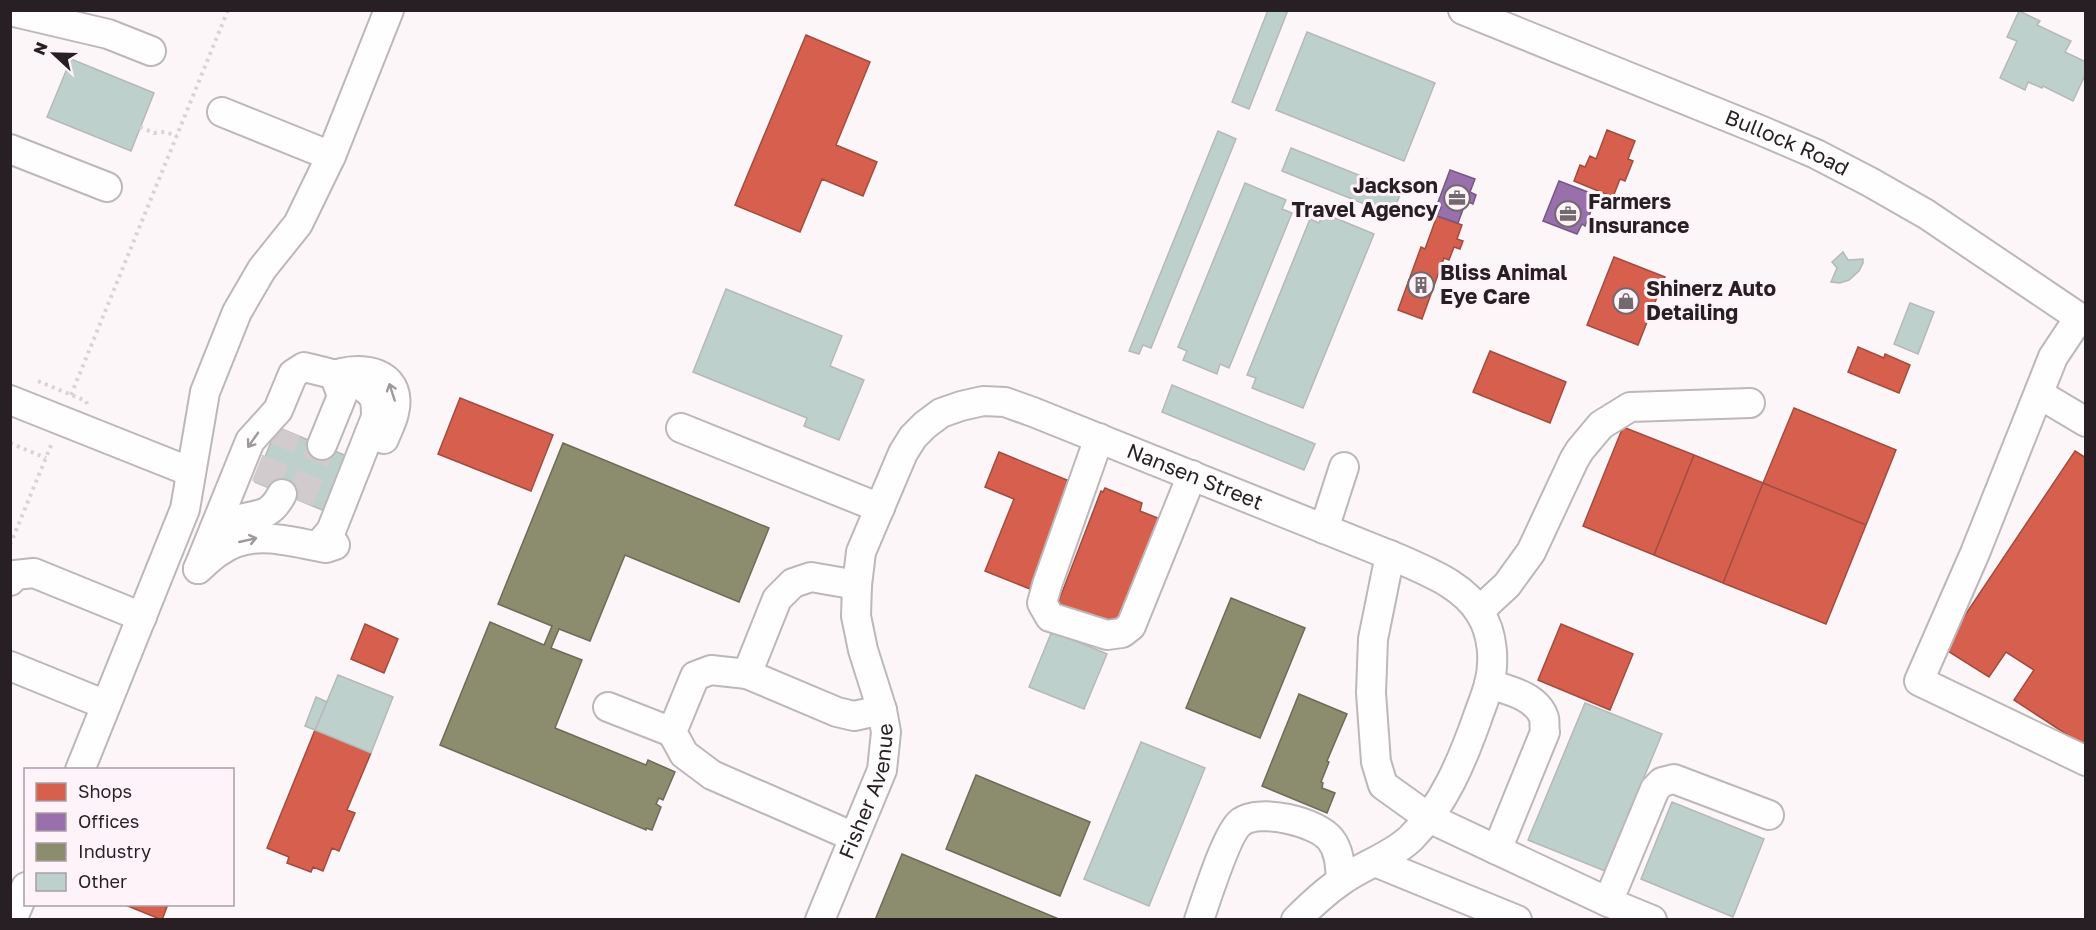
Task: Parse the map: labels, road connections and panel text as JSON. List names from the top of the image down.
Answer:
{
  "streets": {
    "street": ["Bullock Road", "Nansen Street", "Fisher Avenue"]
  },
  "crossings": [
    ["Nansen Street", "Fisher Avenue"]
  ],
  "places": {
    "office": ["Jackson Travel Agency", "Farmers Insurance"],
    "building": ["Bliss Animal Eye Care"],
    "shop": ["Shinerz Auto Detailing"]
  },
  "legend": [
    "Shops",
    "Offices",
    "Industry",
    "Other"
  ],
  "north": "left"
}
